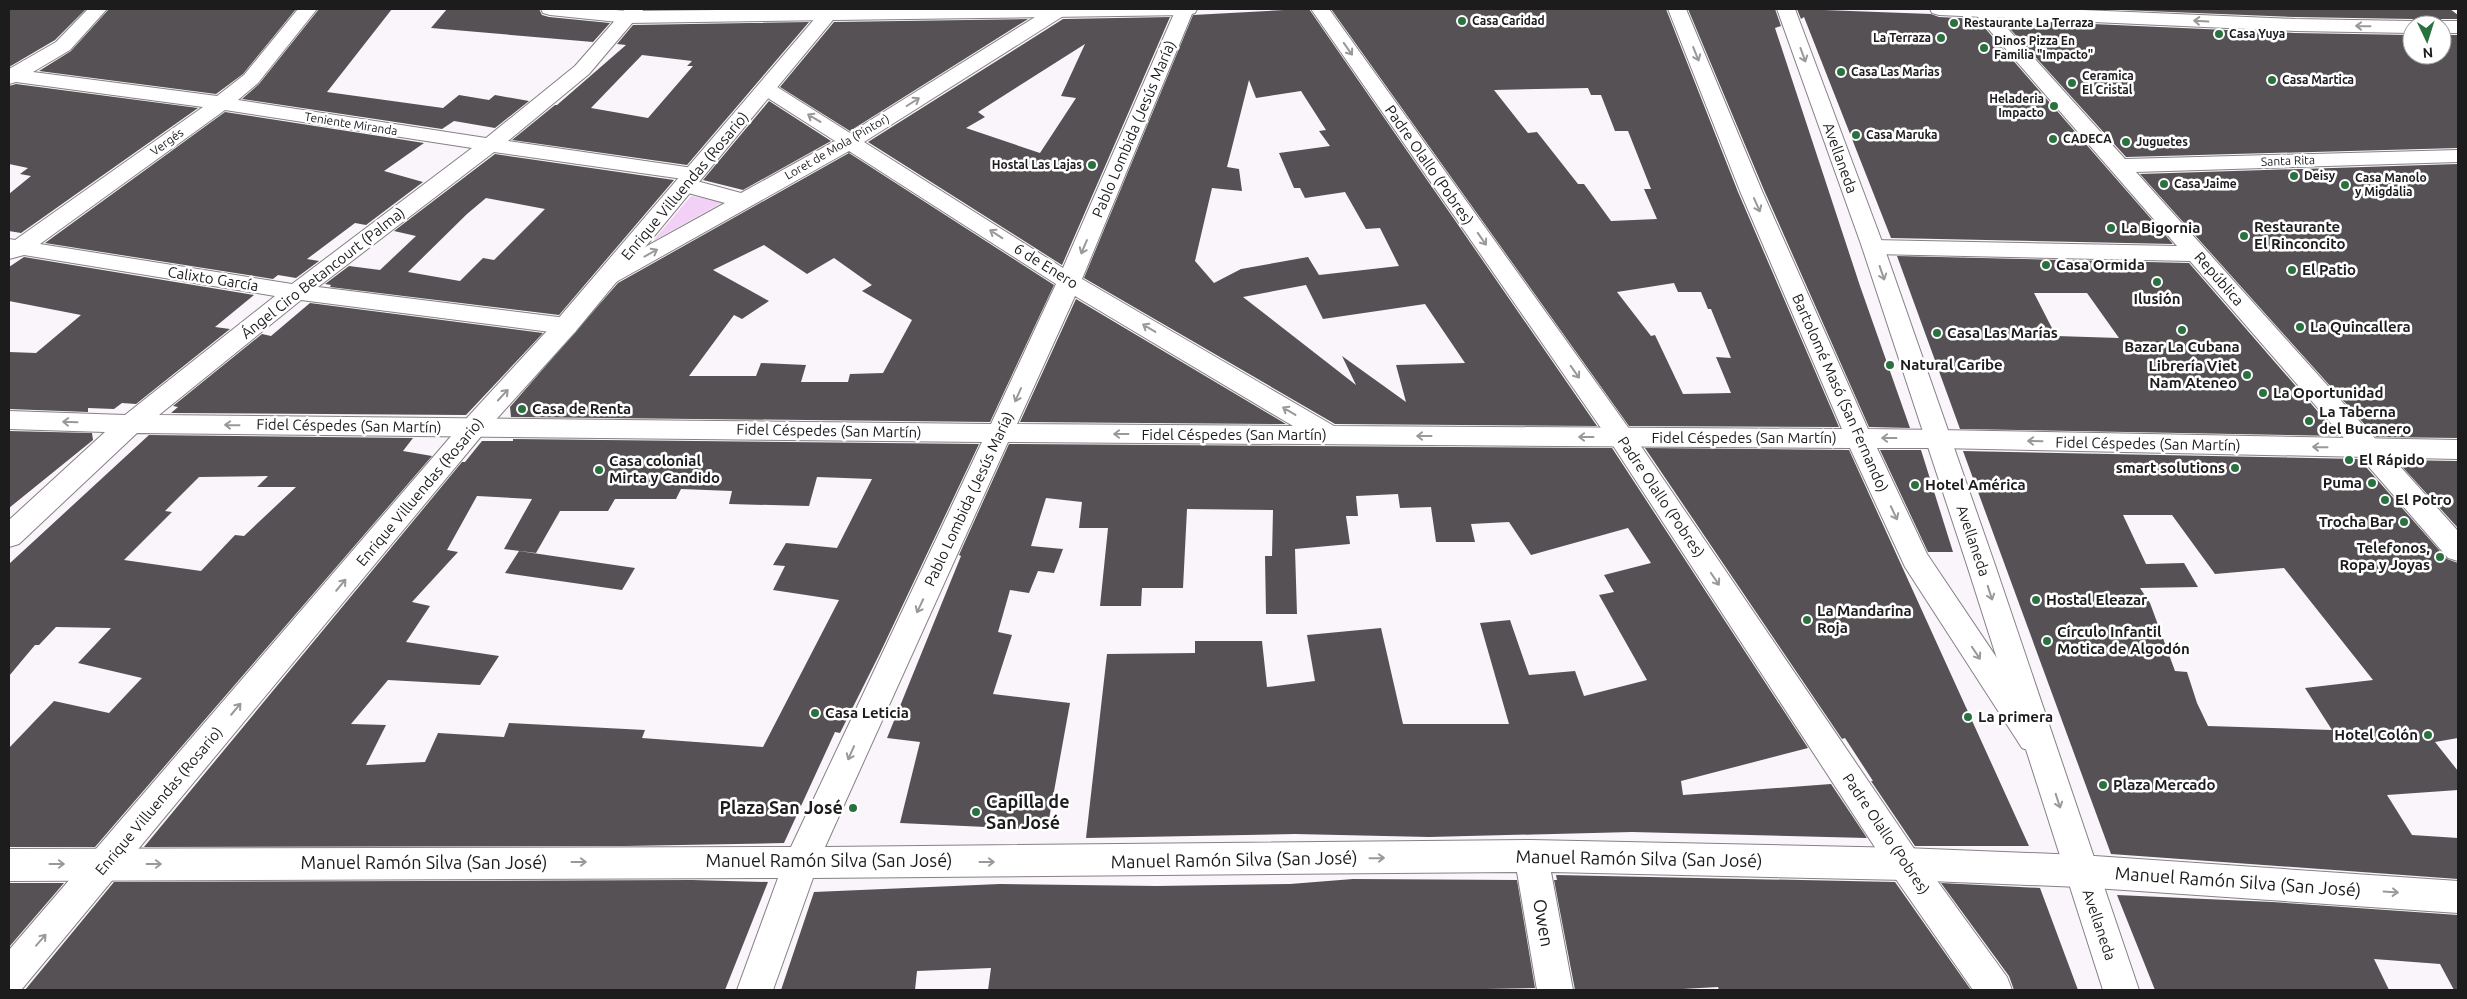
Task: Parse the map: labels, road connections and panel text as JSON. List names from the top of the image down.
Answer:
{
  "streets": {
    "street": [
      "Teniente Miranda",
      "Pablo Lombida (Jesús María)",
      "Vergés",
      "Loret de Mola (Pintor)",
      "Avellaneda",
      "Santa Rita",
      "Padre Olallo (Pobres)",
      "Enrique Villuendas (Rosario)",
      "6 de Enero",
      "Ángel Ciro Betancourt (Palma)",
      "Calixto García",
      "República",
      "Bartolomé Masó (San Fernando)",
      "Fidel Céspedes (San Martín)",
      "Manuel Ramón Silva (San José)",
      "Owen"
    ]
  },
  "crossings": [
    ["Teniente Miranda", "Vergés"],
    ["Teniente Miranda", "Loret de Mola (Pintor)"],
    ["Teniente Miranda", "Enrique Villuendas (Rosario)"],
    ["Teniente Miranda", "Ángel Ciro Betancourt (Palma)"],
    ["Pablo Lombida (Jesús María)", "6 de Enero"],
    ["Pablo Lombida (Jesús María)", "Fidel Céspedes (San Martín)"],
    ["Pablo Lombida (Jesús María)", "Manuel Ramón Silva (San José)"],
    ["Vergés", "Calixto García"],
    ["Loret de Mola (Pintor)", "Enrique Villuendas (Rosario)"],
    ["Loret de Mola (Pintor)", "6 de Enero"],
    ["Avellaneda", "Bartolomé Masó (San Fernando)"],
    ["Avellaneda", "Fidel Céspedes (San Martín)"],
    ["Avellaneda", "Manuel Ramón Silva (San José)"],
    ["Santa Rita", "República"],
    ["Padre Olallo (Pobres)", "Fidel Céspedes (San Martín)"],
    ["Padre Olallo (Pobres)", "Manuel Ramón Silva (San José)"],
    ["Enrique Villuendas (Rosario)", "6 de Enero"],
    ["Enrique Villuendas (Rosario)", "Calixto García"],
    ["Enrique Villuendas (Rosario)", "Fidel Céspedes (San Martín)"],
    ["Enrique Villuendas (Rosario)", "Manuel Ramón Silva (San José)"],
    ["6 de Enero", "Fidel Céspedes (San Martín)"],
    ["Ángel Ciro Betancourt (Palma)", "Calixto García"],
    ["Ángel Ciro Betancourt (Palma)", "Fidel Céspedes (San Martín)"],
    ["República", "Fidel Céspedes (San Martín)"],
    ["Bartolomé Masó (San Fernando)", "Fidel Céspedes (San Martín)"],
    ["Manuel Ramón Silva (San José)", "Owen"]
  ],
  "one_way": [
    "Pablo Lombida (Jesús María)",
    "Loret de Mola (Pintor)",
    "Avellaneda",
    "Padre Olallo (Pobres)",
    "Enrique Villuendas (Rosario)",
    "6 de Enero",
    "Bartolomé Masó (San Fernando)",
    "Fidel Céspedes (San Martín)",
    "Manuel Ramón Silva (San José)"
  ],
  "places": [
    "Casa Caridad",
    "Restaurante La Terraza",
    "Casa Yuya",
    "La Terraza",
    "Dinos Pizza En Familia \"Impacto\"",
    "Casa Las Marias",
    "Casa Martica",
    "Ceramica El Cristal",
    "Heladeria Impacto",
    "Casa Maruka",
    "CADECA",
    "Juguetes",
    "Hostal Las Lajas",
    "Deisy",
    "Casa Jaime",
    "Casa Manolo y Migdalia",
    "La Bigornia",
    "Restaurante El Rinconcito",
    "Casa Ormida",
    "El Patio",
    "Ilusión",
    "La Quincallera",
    "Bazar La Cubana",
    "Casa Las Marías",
    "Natural Caribe",
    "Librería Viet Nam Ateneo",
    "La Oportunidad",
    "Casa de Renta",
    "La Taberna del Bucanero",
    "El Rápido",
    "smart solutions",
    "Casa colonial Mirta y Candido",
    "Puma",
    "Hotel América",
    "El Potro",
    "Trocha Bar",
    "Telefonos, Ropa y Joyas",
    "Hostal Eleazar",
    "La Mandarina Roja",
    "Círculo Infantil Motica de Algodón",
    "Casa Leticia",
    "La primera",
    "Hotel Colón",
    "Plaza Mercado",
    "Plaza San José",
    "Capilla de San José"
  ],
  "north": "bottom"
}
